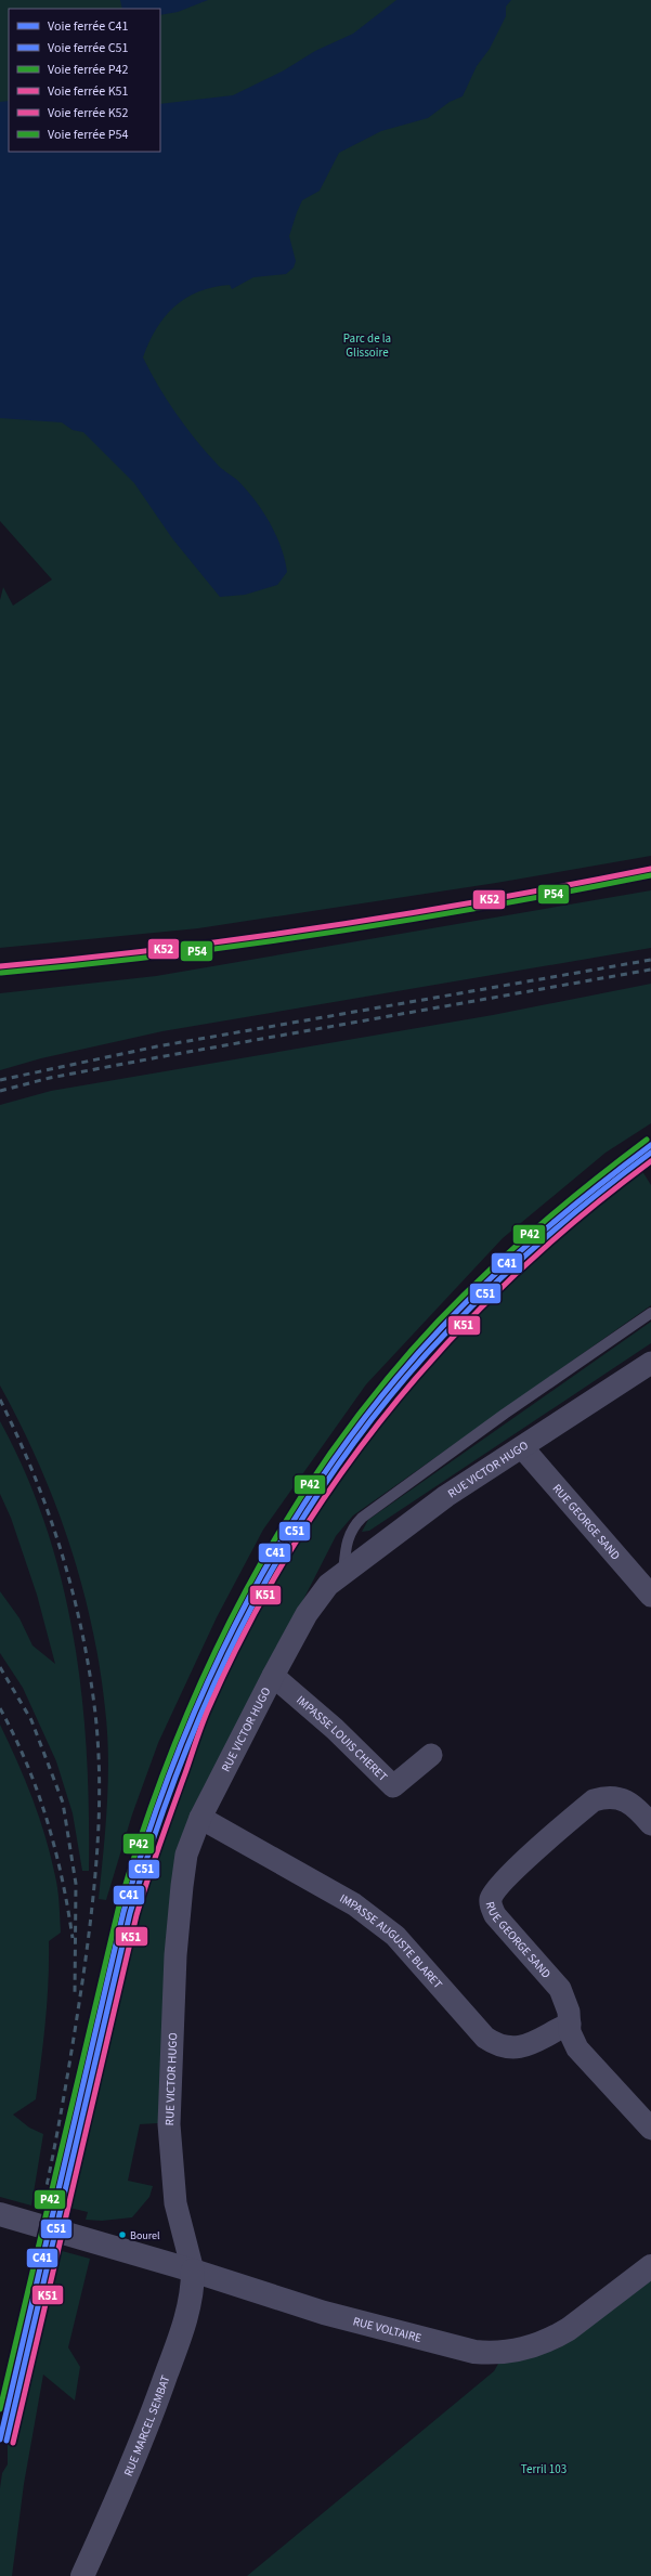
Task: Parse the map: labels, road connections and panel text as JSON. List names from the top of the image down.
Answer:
{
  "streets": {
    "street": [
      "RUE VICTOR HUGO",
      "RUE GEORGE SAND",
      "IMPASSE LOUIS CHERET",
      "IMPASSE AUGUSTE BLARET",
      "RUE VOLTAIRE",
      "RUE MARCEL SEMBAT"
    ]
  },
  "crossings": [
    ["RUE VICTOR HUGO", "RUE GEORGE SAND"],
    ["RUE VICTOR HUGO", "IMPASSE LOUIS CHERET"],
    ["RUE VICTOR HUGO", "IMPASSE AUGUSTE BLARET"],
    ["RUE VICTOR HUGO", "RUE VOLTAIRE"],
    ["RUE VICTOR HUGO", "RUE MARCEL SEMBAT"],
    ["RUE GEORGE SAND", "IMPASSE AUGUSTE BLARET"],
    ["RUE VOLTAIRE", "RUE MARCEL SEMBAT"]
  ],
  "parks": ["Parc de la Glissoire", "Terril 103"],
  "places": ["Bourel"],
  "lines": [
    "rail line K52",
    "rail line P54",
    "rail line P42",
    "rail line C41",
    "rail line C51",
    "rail line K51"
  ],
  "legend": [
    "Voie ferrée C41",
    "Voie ferrée C51",
    "Voie ferrée P42",
    "Voie ferrée K51",
    "Voie ferrée K52",
    "Voie ferrée P54"
  ]
}
